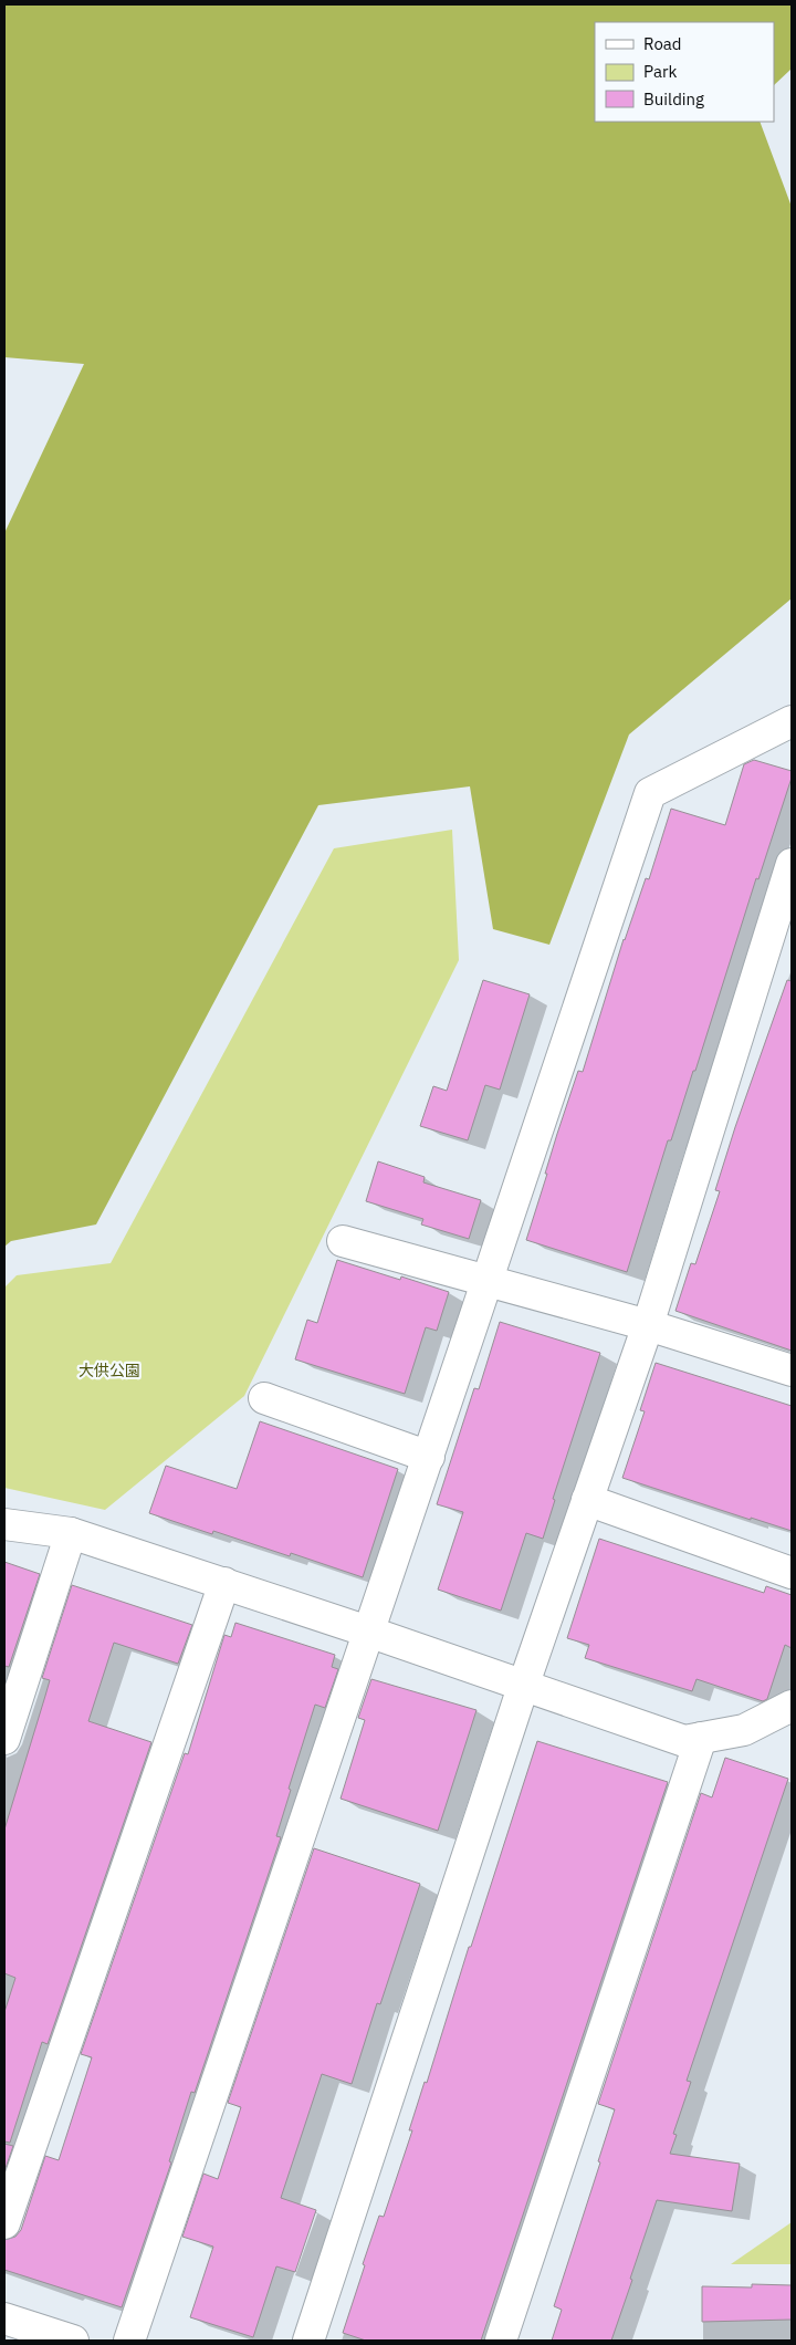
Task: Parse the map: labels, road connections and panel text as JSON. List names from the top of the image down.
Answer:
{
  "parks": ["大供公園"],
  "legend": ["Road", "Park", "Building"]
}
